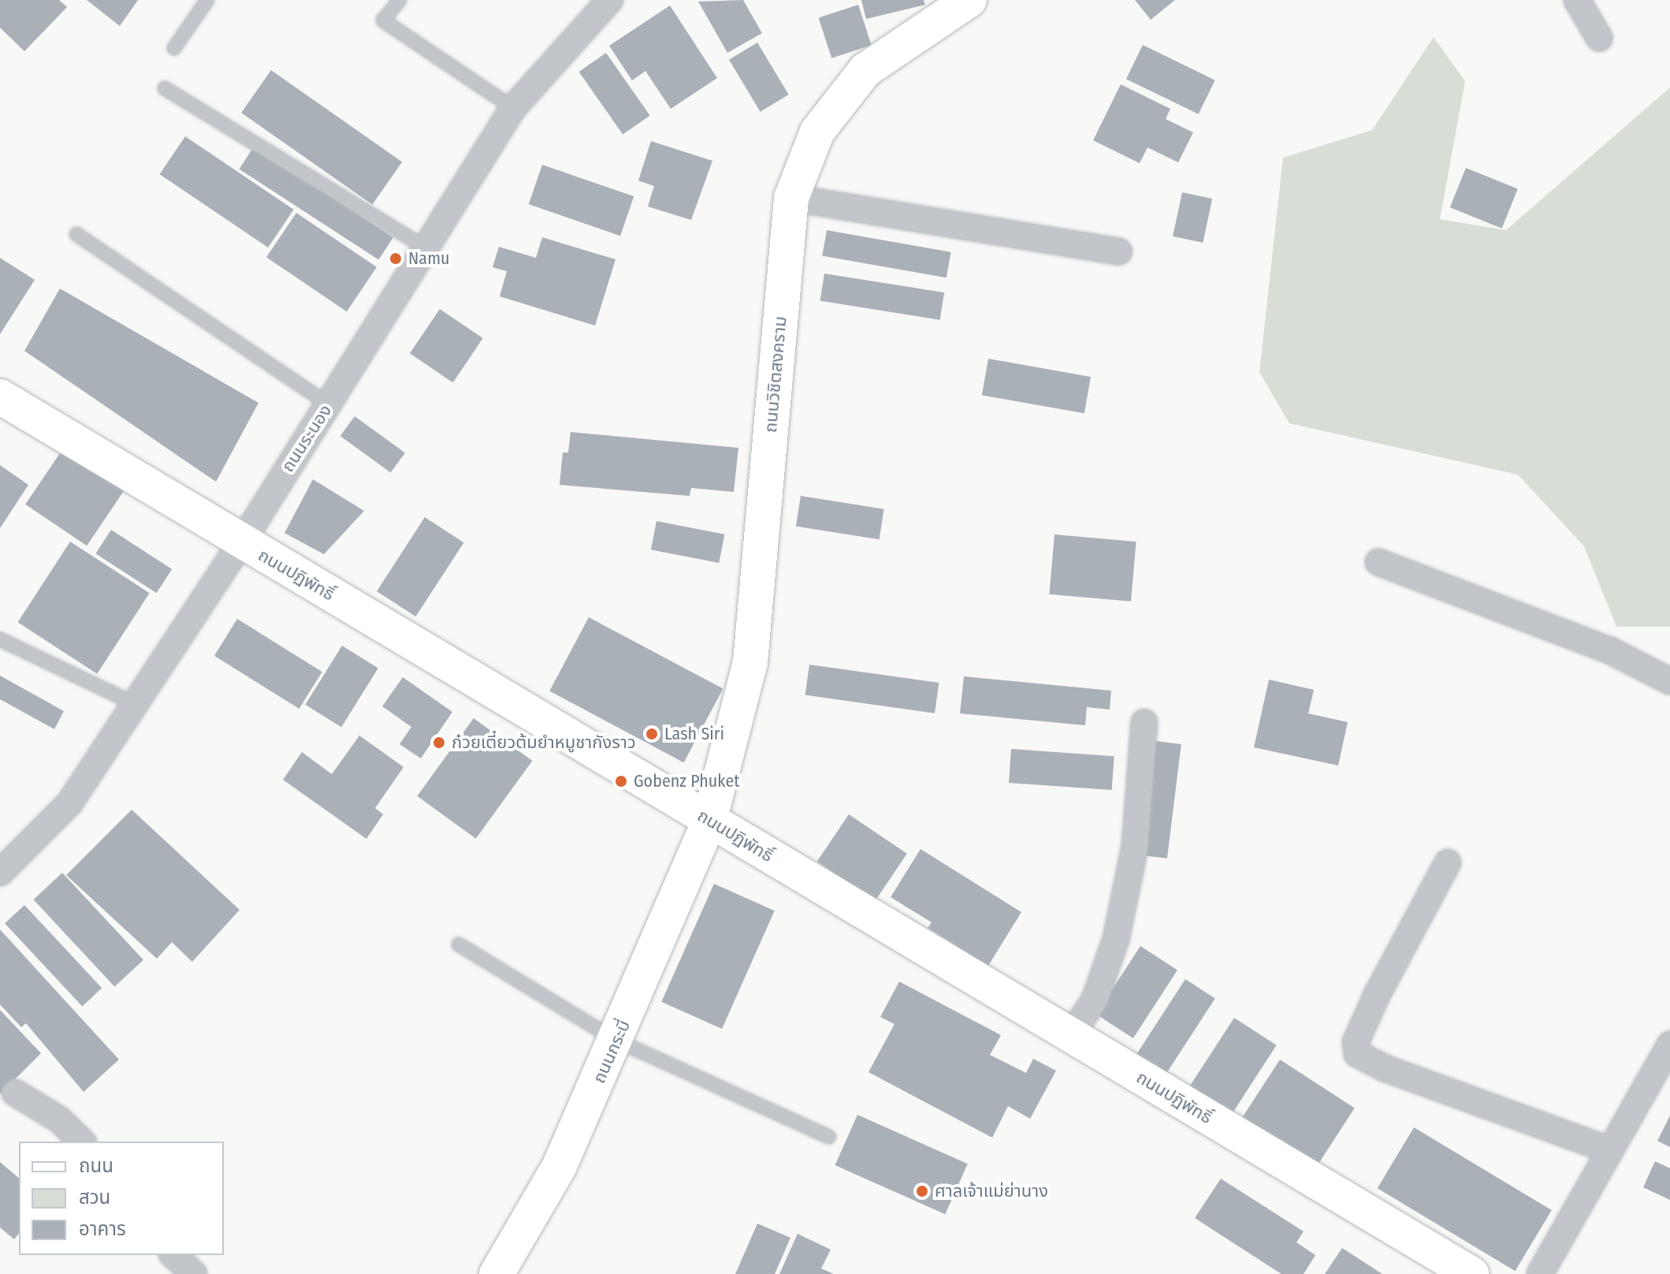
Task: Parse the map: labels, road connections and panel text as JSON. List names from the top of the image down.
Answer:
{
  "streets": {
    "street": [
      "ถนนวิชิตสงคราม",
      "ถนนระนอง",
      "ถนนปฏิพัทธิ์",
      "ถนนกระบี่"
    ]
  },
  "crossings": [
    ["ถนนวิชิตสงคราม", "ถนนปฏิพัทธิ์"],
    ["ถนนวิชิตสงคราม", "ถนนกระบี่"],
    ["ถนนระนอง", "ถนนปฏิพัทธิ์"],
    ["ถนนปฏิพัทธิ์", "ถนนกระบี่"]
  ],
  "places": [
    "Namu",
    "Lash Siri",
    "ก๋วยเตี๋ยวต้มยำหมูชากังราว",
    "Gobenz Phuket",
    "ศาลเจ้าแม่ย่านาง"
  ],
  "legend": ["ถนน", "สวน", "อาคาร"]
}
